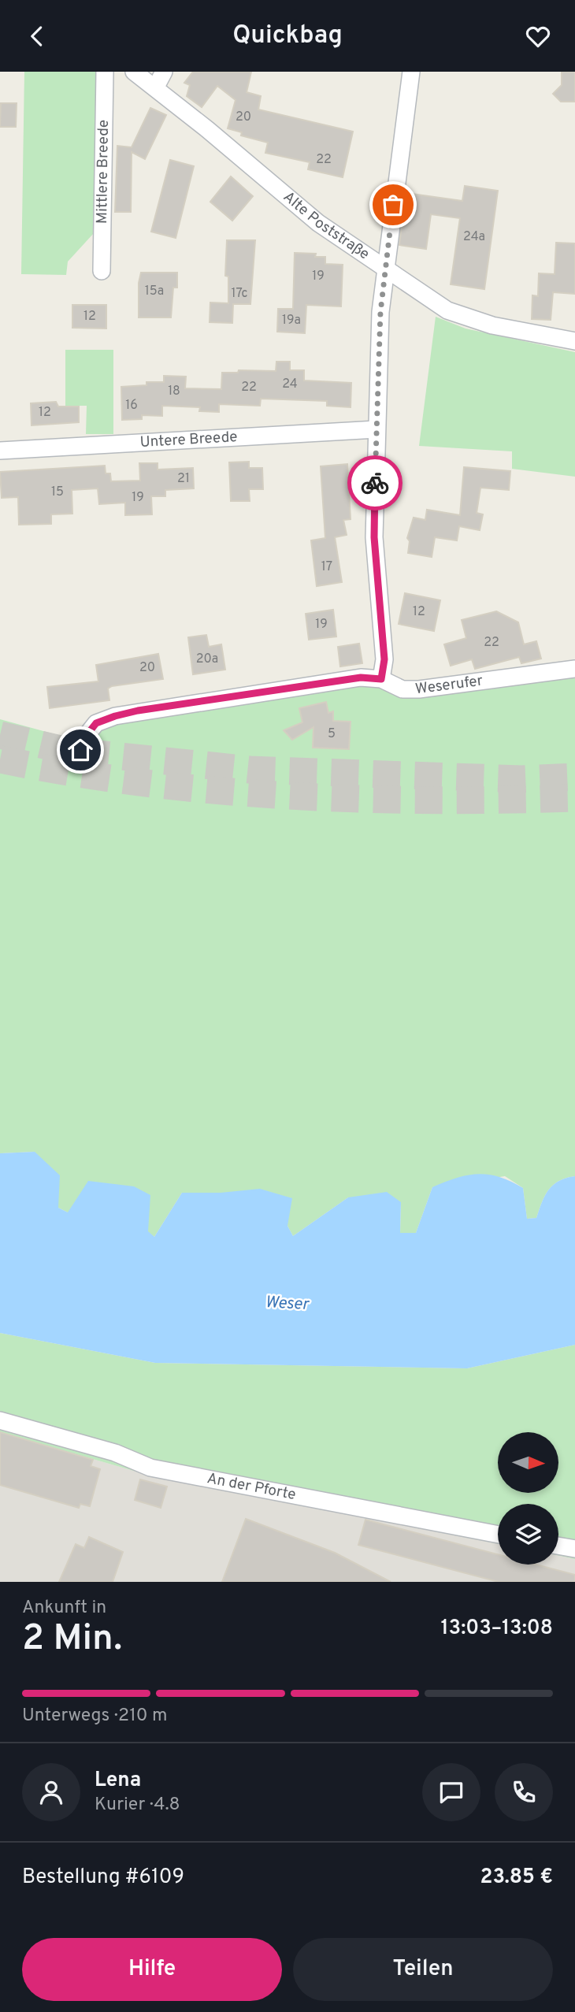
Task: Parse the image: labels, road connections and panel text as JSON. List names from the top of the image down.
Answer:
{
  "streets": {
    "street": [
      "Mittlere Breede",
      "Alte Poststraße",
      "Untere Breede",
      "Weserufer",
      "An der Pforte"
    ]
  },
  "water": ["Weser"],
  "house_numbers": [
    "20",
    "22",
    "24a",
    "19",
    "15a",
    "17c",
    "12",
    "19a",
    "24",
    "22",
    "18",
    "16",
    "12",
    "21",
    "15",
    "19",
    "17",
    "12",
    "19",
    "22",
    "20a",
    "20",
    "5"
  ],
  "north": "right",
  "page": {
    "header": "Quickbag",
    "heading": ["2 Min.", "Ankunft in", "13:03–13:08"],
    "panel": [
      "Lena",
      "Kurier · 4.8",
      "Bestellung #6109",
      "23.85 €"
    ],
    "bar": "Unterwegs · 210 m",
    "buttons": ["Hilfe", "Teilen"]
  }
}
